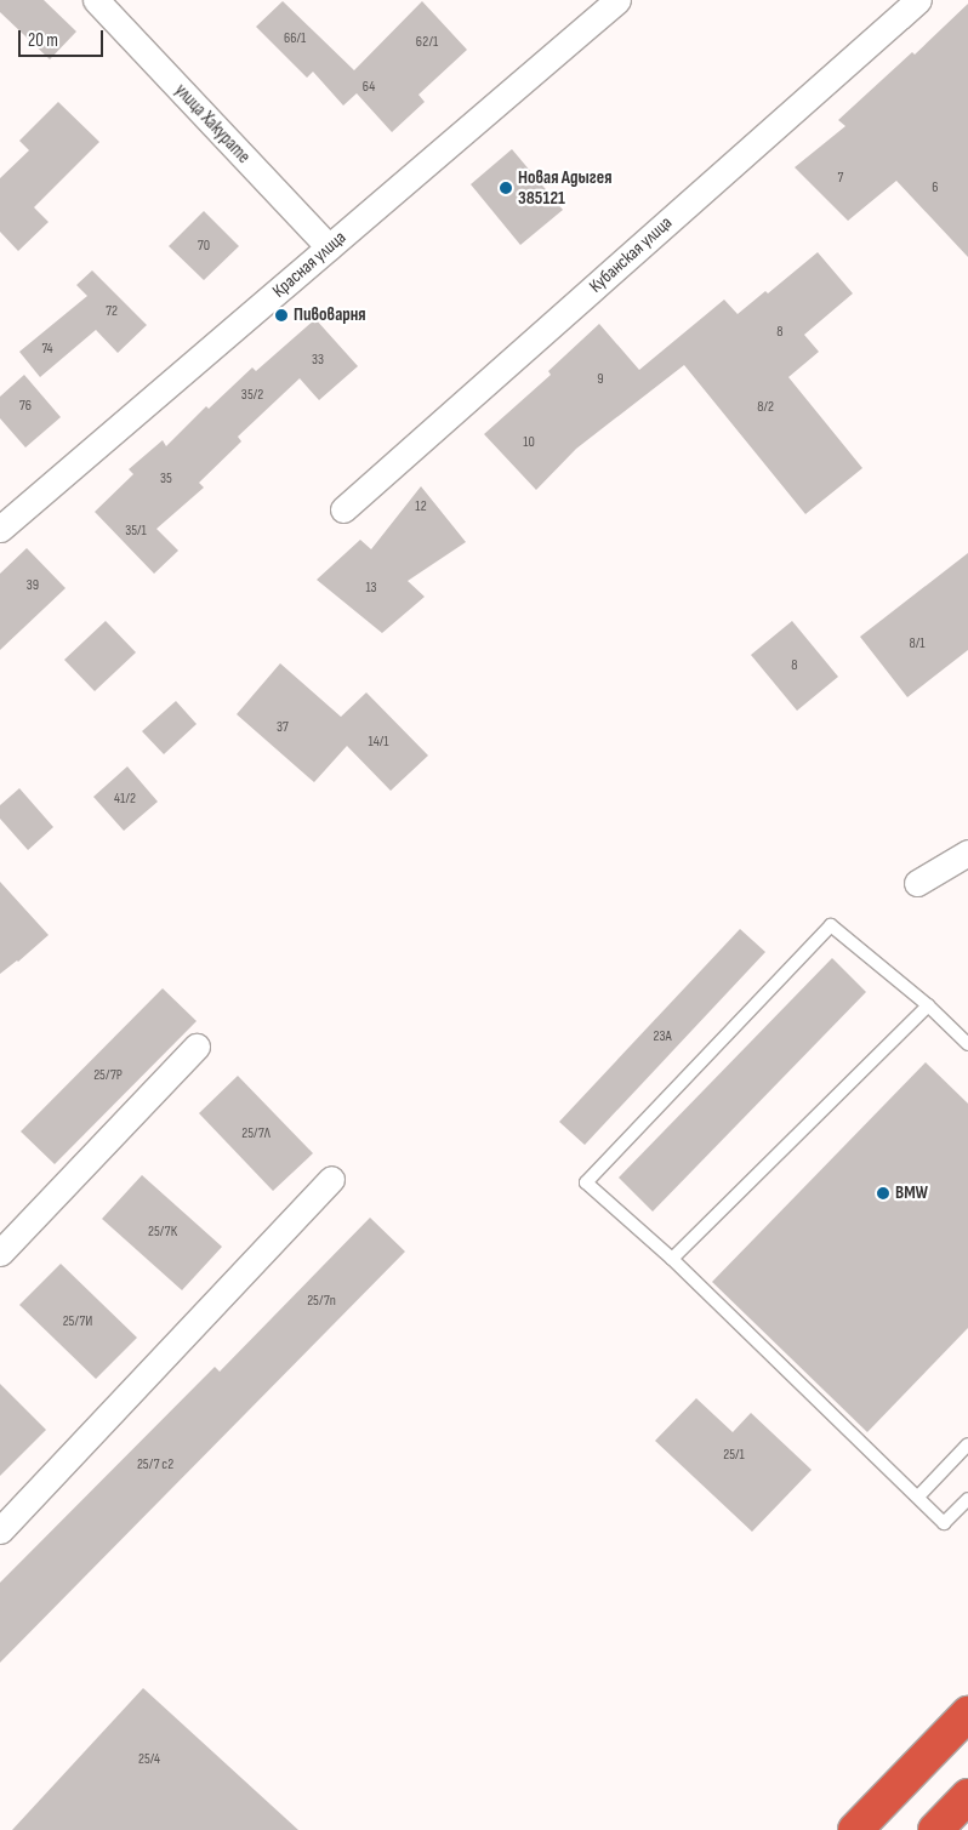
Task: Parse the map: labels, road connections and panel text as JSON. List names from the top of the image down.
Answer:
{
  "streets": {
    "street": ["улица Хакурате", "Кубанская улица", "Красная улица"]
  },
  "crossings": [
    ["улица Хакурате", "Красная улица"]
  ],
  "places": ["Новая Адыгея 385121", "Пивоварня", "BMW"],
  "house_numbers": [
    "66/1",
    "62/1",
    "64",
    "7",
    "6",
    "70",
    "72",
    "8",
    "74",
    "33",
    "9",
    "35/2",
    "76",
    "8/2",
    "10",
    "35",
    "12",
    "35/1",
    "39",
    "13",
    "8/1",
    "8",
    "37",
    "14/1",
    "41/2",
    "23А",
    "25/7Р",
    "25/7Л",
    "25/7К",
    "25/7п",
    "25/7И",
    "25/1",
    "25/7 с2",
    "25/4"
  ],
  "scale_bar": "20 m"
}
